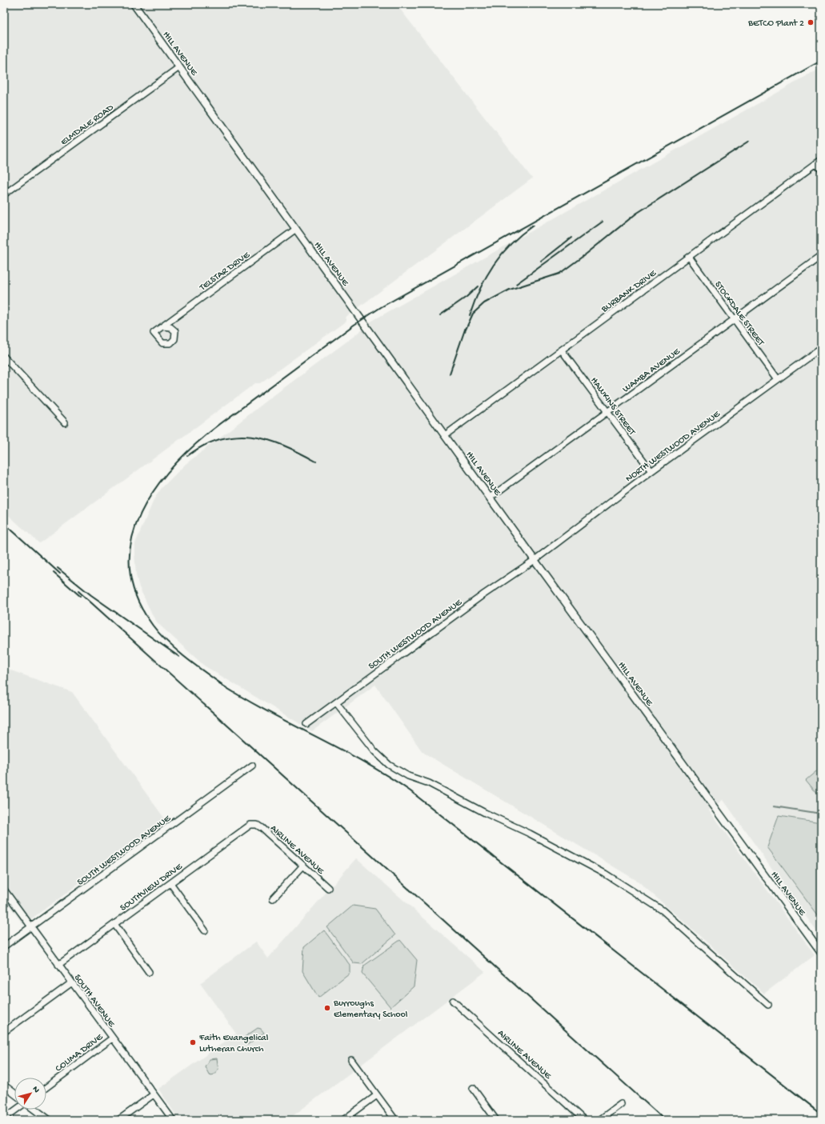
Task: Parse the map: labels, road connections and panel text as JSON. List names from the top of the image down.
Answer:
{
  "streets": {
    "main road": ["HILL AVENUE"],
    "street": [
      "ELMDALE ROAD",
      "TELSTAR DRIVE",
      "BURBANK DRIVE",
      "STOCKDALE STREET",
      "WAMBA AVENUE",
      "HAWKINS STREET",
      "NORTH WESTWOOD AVENUE",
      "SOUTH WESTWOOD AVENUE",
      "AIRLINE AVENUE",
      "SOUTHVIEW DRIVE",
      "SOUTH AVENUE",
      "COLIMA DRIVE"
    ]
  },
  "crossings": [
    ["HILL AVENUE", "ELMDALE ROAD"],
    ["HILL AVENUE", "TELSTAR DRIVE"],
    ["HILL AVENUE", "BURBANK DRIVE"],
    ["HILL AVENUE", "WAMBA AVENUE"],
    ["HILL AVENUE", "NORTH WESTWOOD AVENUE"],
    ["HILL AVENUE", "SOUTH WESTWOOD AVENUE"],
    ["BURBANK DRIVE", "STOCKDALE STREET"],
    ["BURBANK DRIVE", "HAWKINS STREET"],
    ["STOCKDALE STREET", "WAMBA AVENUE"],
    ["STOCKDALE STREET", "NORTH WESTWOOD AVENUE"],
    ["WAMBA AVENUE", "HAWKINS STREET"],
    ["HAWKINS STREET", "NORTH WESTWOOD AVENUE"],
    ["NORTH WESTWOOD AVENUE", "SOUTH WESTWOOD AVENUE"],
    ["SOUTH WESTWOOD AVENUE", "SOUTH AVENUE"],
    ["AIRLINE AVENUE", "SOUTHVIEW DRIVE"],
    ["SOUTHVIEW DRIVE", "SOUTH AVENUE"],
    ["SOUTH AVENUE", "COLIMA DRIVE"]
  ],
  "places": ["BETCO Plant 2", "Burroughs Elementary School", "Faith Evangelical Lutheran Church"],
  "north": "top right"
}
